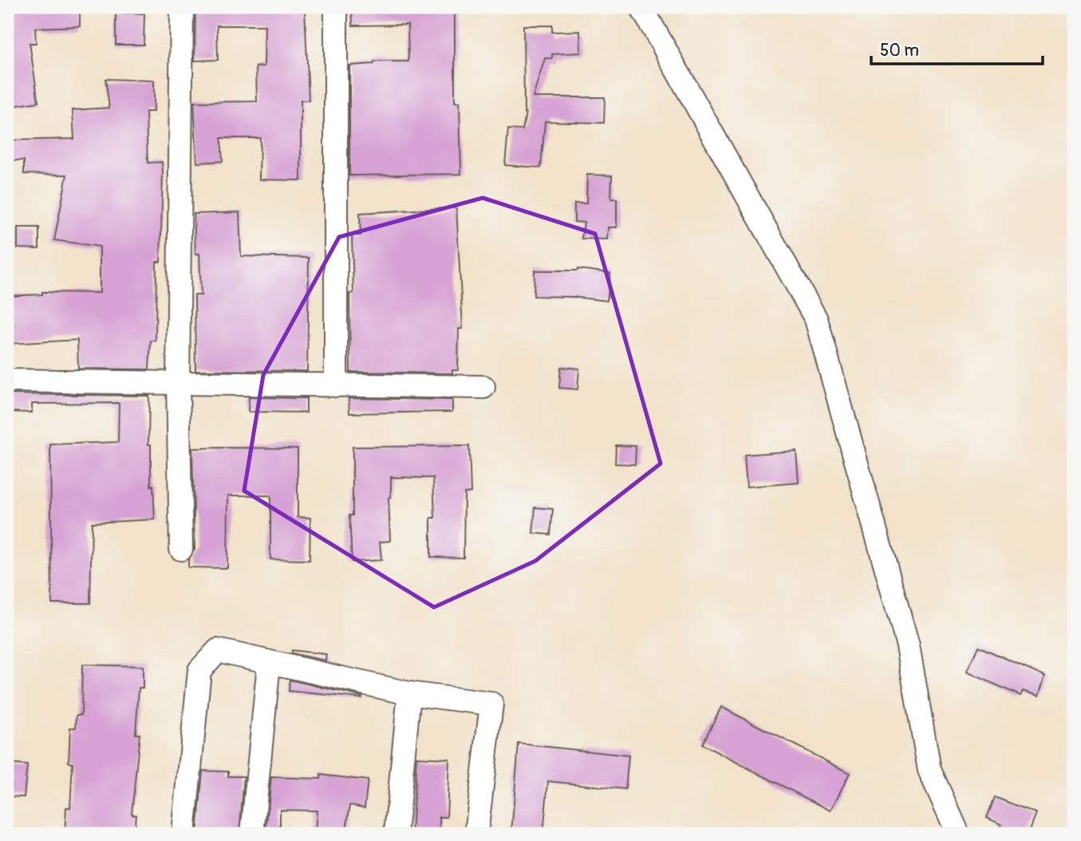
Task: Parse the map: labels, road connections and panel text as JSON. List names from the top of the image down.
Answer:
{
  "scale_bar": "50 m"
}
